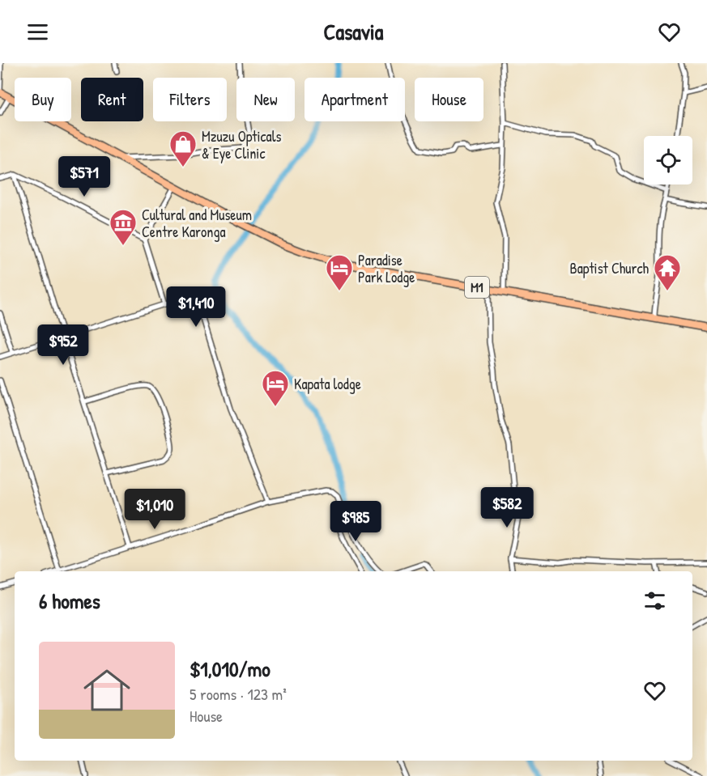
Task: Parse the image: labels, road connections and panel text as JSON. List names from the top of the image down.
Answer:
{
  "streets": {
    "highway": ["M1"]
  },
  "places": {
    "shop": ["Mzuzu Opticals & Eye Clinic"],
    "museum": ["Cultural and Museum Centre Karonga"],
    "hotel": ["Paradise Park Lodge", "Kapata lodge"],
    "temple": ["Baptist Church"]
  },
  "page": {
    "header": "Casavia",
    "chip": [
      "Buy",
      "Rent",
      "Filters",
      "New",
      "Apartment",
      "House"
    ],
    "price": [
      "$571",
      "$1,410",
      "$952",
      "$582",
      "$1,010",
      "$985"
    ],
    "heading": "6 homes",
    "list": [
      {
        "name": "$1,010/mo",
        "note": "5 rooms · 123 m² · House"
      }
    ]
  }
}
